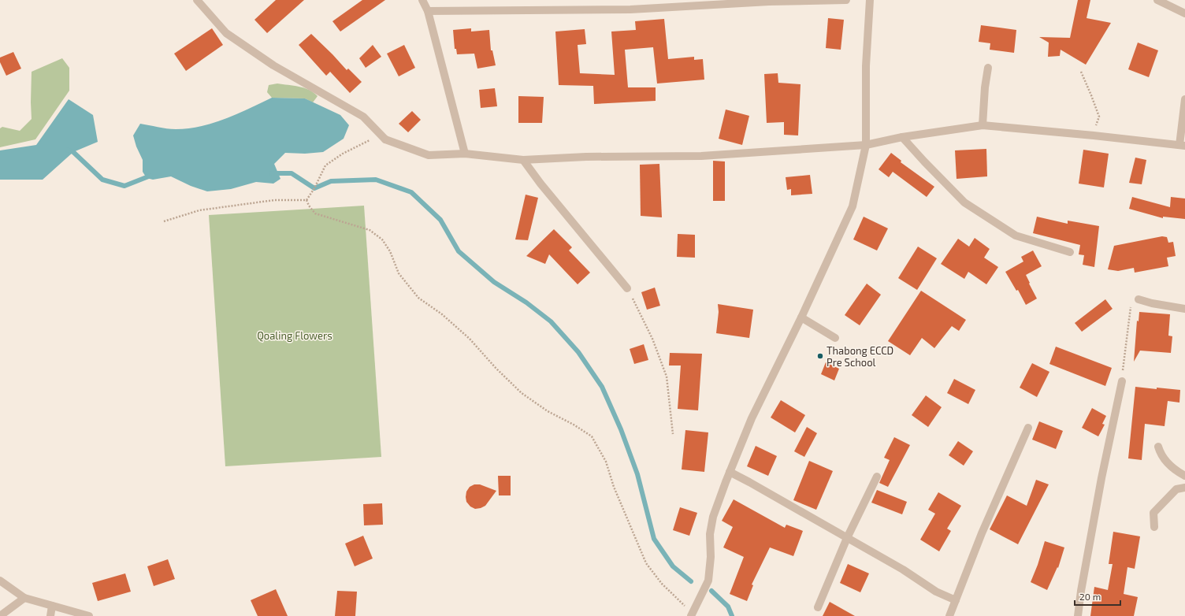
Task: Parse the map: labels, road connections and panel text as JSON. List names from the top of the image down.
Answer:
{
  "parks": ["Qoaling Flowers"],
  "places": ["Thabong ECCD Pre School"],
  "scale_bar": "20 m"
}
